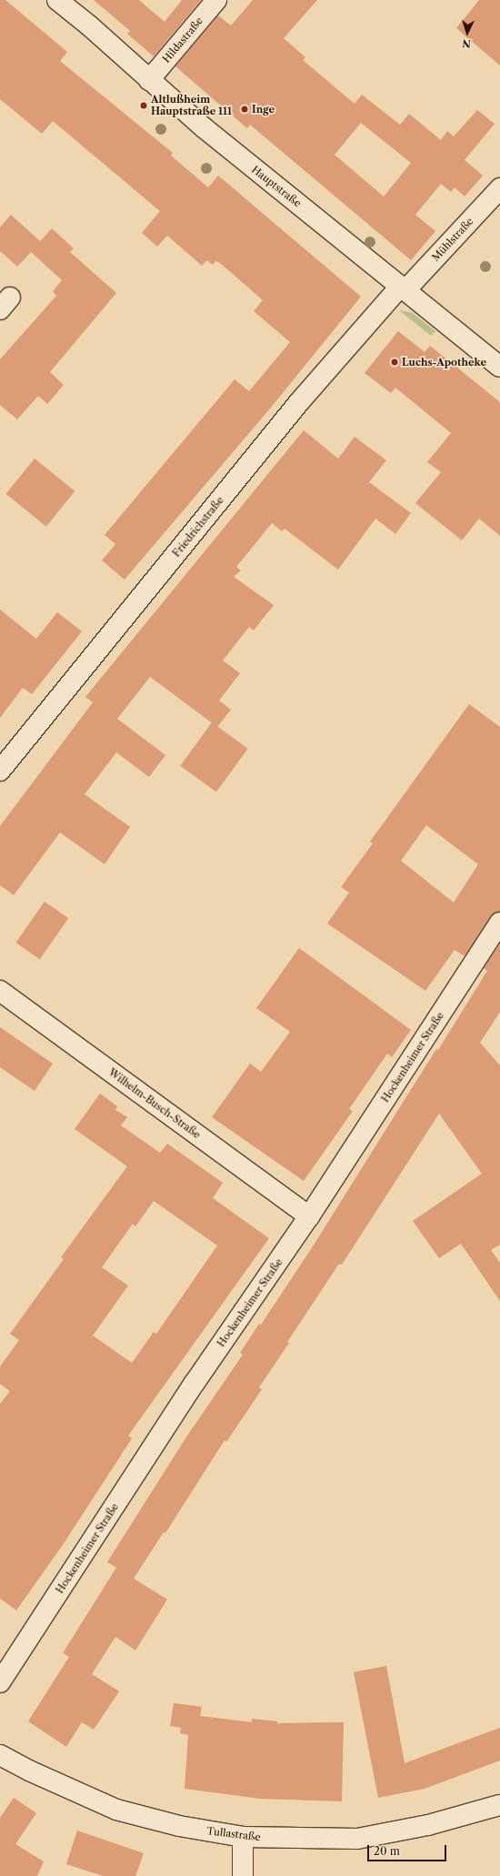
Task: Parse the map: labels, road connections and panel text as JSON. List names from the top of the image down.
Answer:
{
  "streets": {
    "street": [
      "Hildastraße",
      "Hauptstraße",
      "Mühlstraße",
      "Friedrichstraße",
      "Hockenheimer Straße",
      "Wilhelm-Busch-Straße",
      "Tullastraße"
    ]
  },
  "crossings": [
    ["Hildastraße", "Hauptstraße"],
    ["Hauptstraße", "Mühlstraße"],
    ["Hauptstraße", "Friedrichstraße"],
    ["Mühlstraße", "Friedrichstraße"],
    ["Hockenheimer Straße", "Wilhelm-Busch-Straße"]
  ],
  "places": ["Altlußheim Hauptstraße 111", "Inge", "Luchs-Apotheke"],
  "scale_bar": "20 m",
  "north": "bottom"
}
